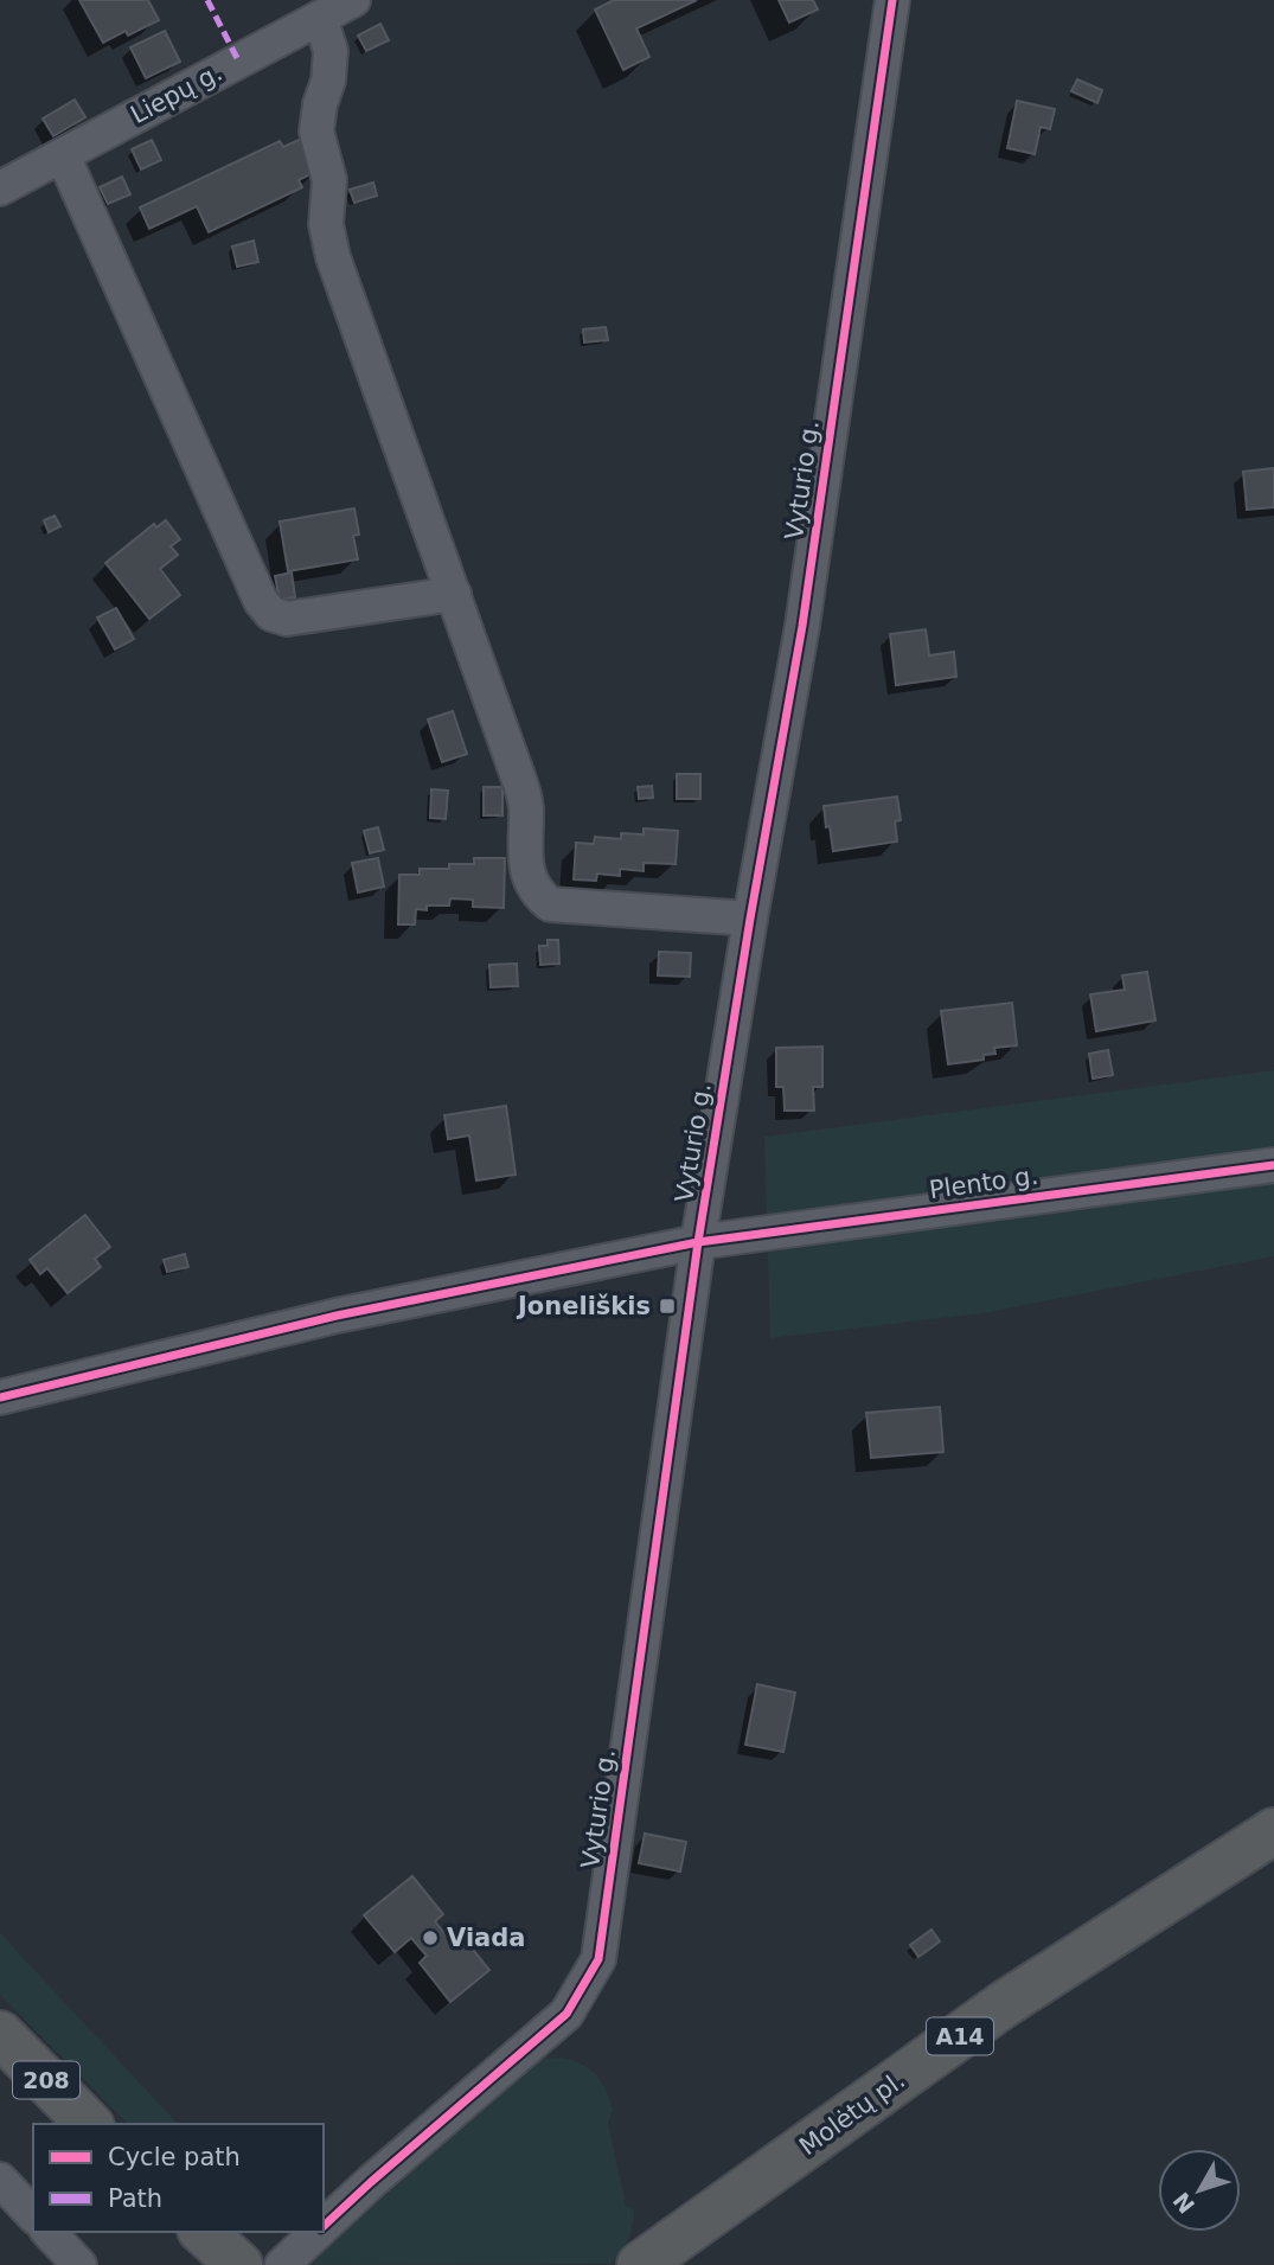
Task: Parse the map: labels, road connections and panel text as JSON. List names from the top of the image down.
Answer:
{
  "streets": {
    "highway": ["A14", "208", "Molėtų pl."],
    "street": ["Liepų g.", "Vyturio g.", "Plento g."]
  },
  "crossings": [
    ["Vyturio g.", "Plento g."]
  ],
  "places": {
    "transit": ["Joneliškis"],
    "other": ["Viada"]
  },
  "legend": ["Cycle path", "Path"],
  "north": "bottom left"
}
